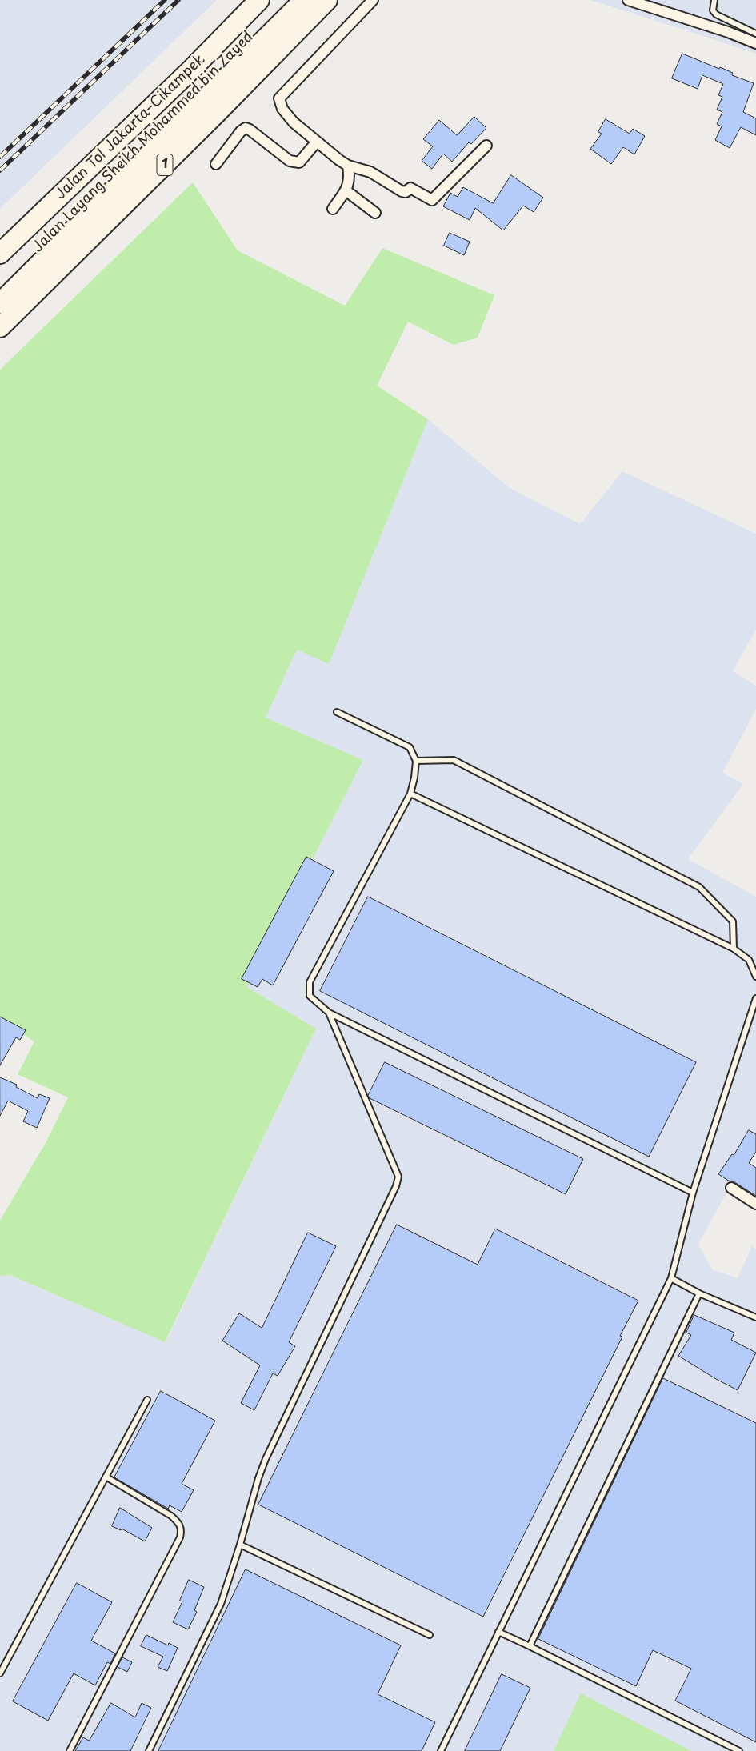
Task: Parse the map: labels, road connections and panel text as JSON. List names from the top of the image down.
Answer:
{
  "streets": {
    "highway": ["Jalan Tol Jakarta–Cikampek", "Jalan Layang Sheikh Mohammed bin Zayed", "1"]
  }
}
